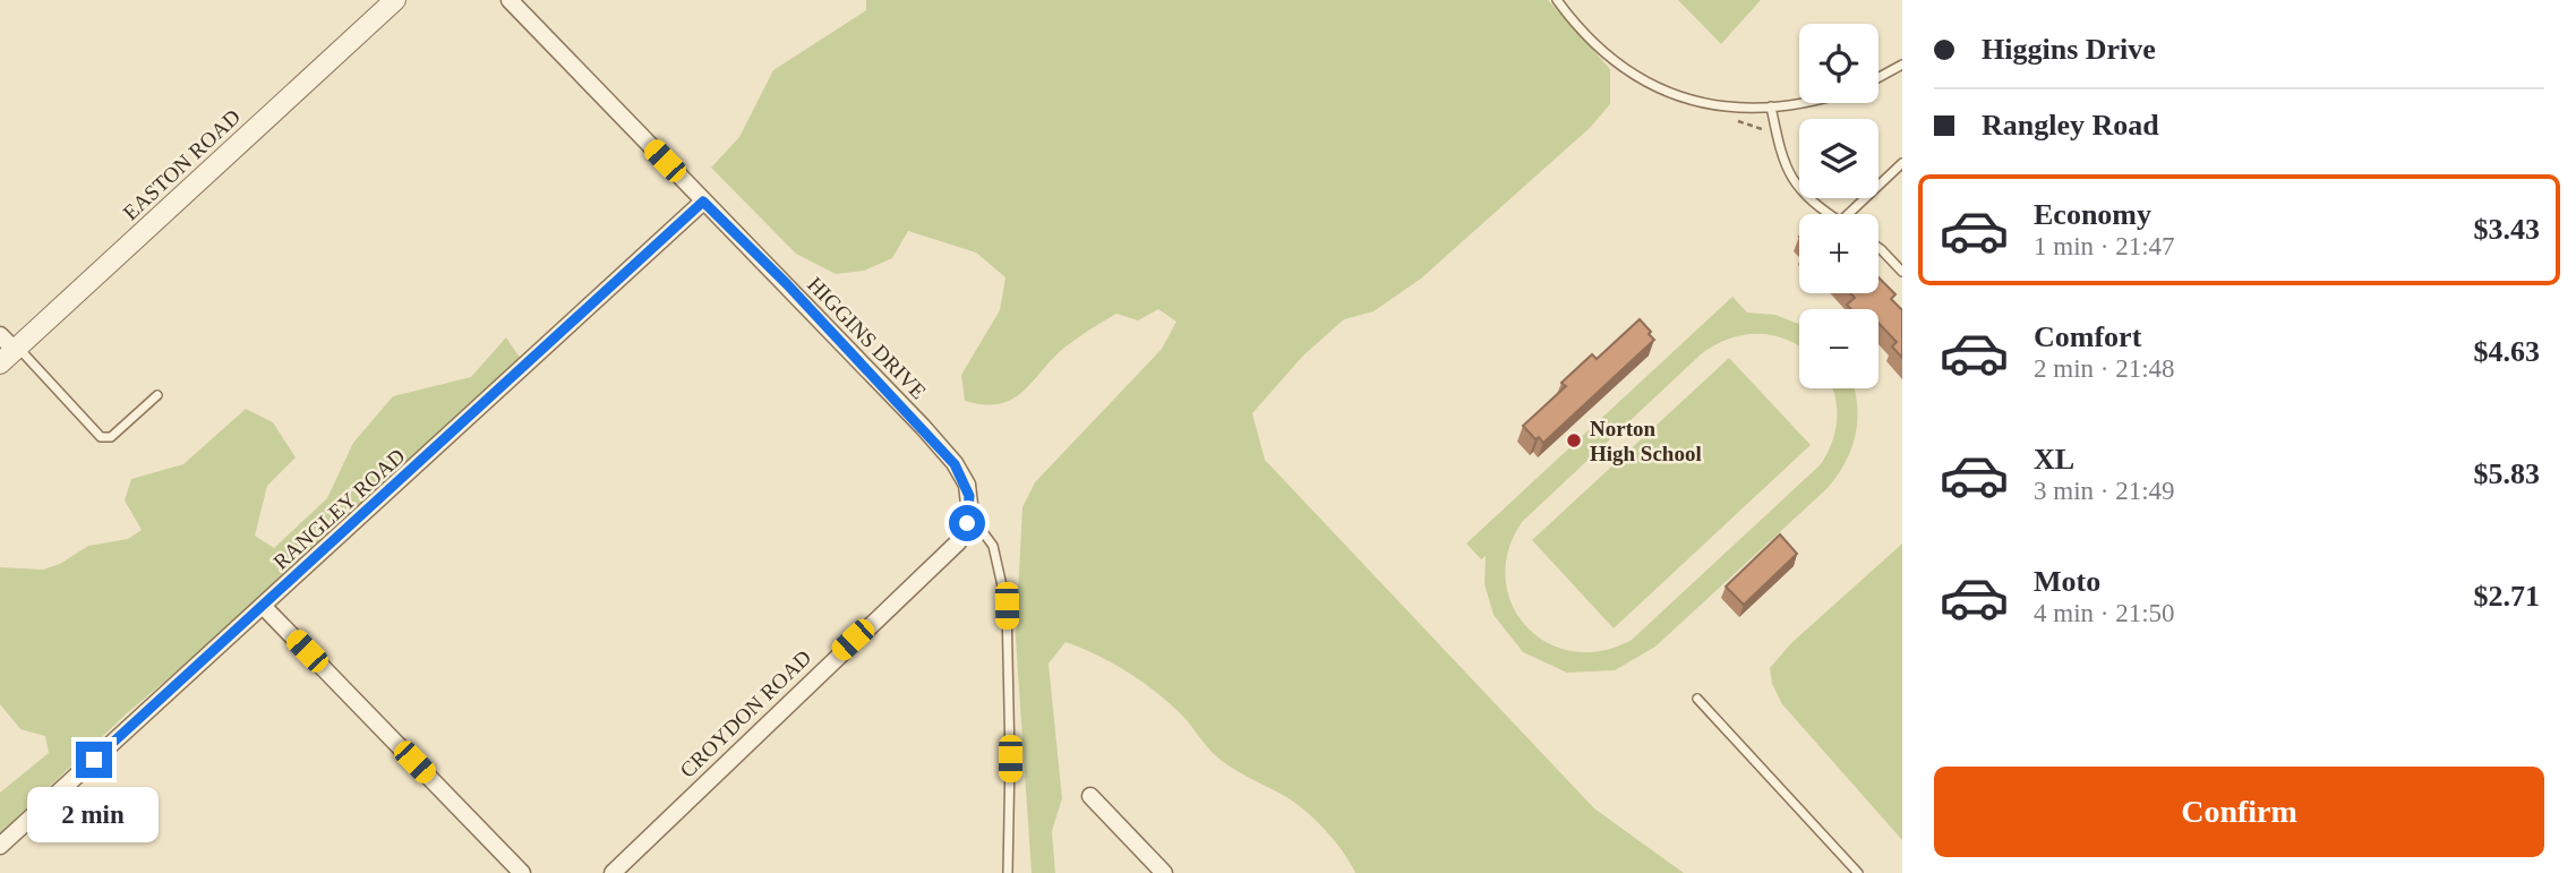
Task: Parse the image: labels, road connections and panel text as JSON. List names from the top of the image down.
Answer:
{
  "streets": {
    "street": [
      "EASTON ROAD",
      "HIGGINS DRIVE",
      "RANGLEY ROAD",
      "CROYDON ROAD"
    ]
  },
  "crossings": [
    ["HIGGINS DRIVE", "RANGLEY ROAD"],
    ["HIGGINS DRIVE", "CROYDON ROAD"]
  ],
  "places": ["Norton High School"],
  "page": {
    "banner": ["Higgins Drive", "Rangley Road"],
    "map_buttons": ["+", "−"],
    "list": [
      {
        "name": "Economy",
        "note": "1 min · 21:47",
        "value": "$3.43"
      },
      {
        "name": "Comfort",
        "note": "2 min · 21:48",
        "value": "$4.63"
      },
      {
        "name": "XL",
        "note": "3 min · 21:49",
        "value": "$5.83"
      },
      {
        "name": "Moto",
        "note": "4 min · 21:50",
        "value": "$2.71"
      }
    ],
    "buttons": "Confirm",
    "bubble": "2 min"
  }
}
